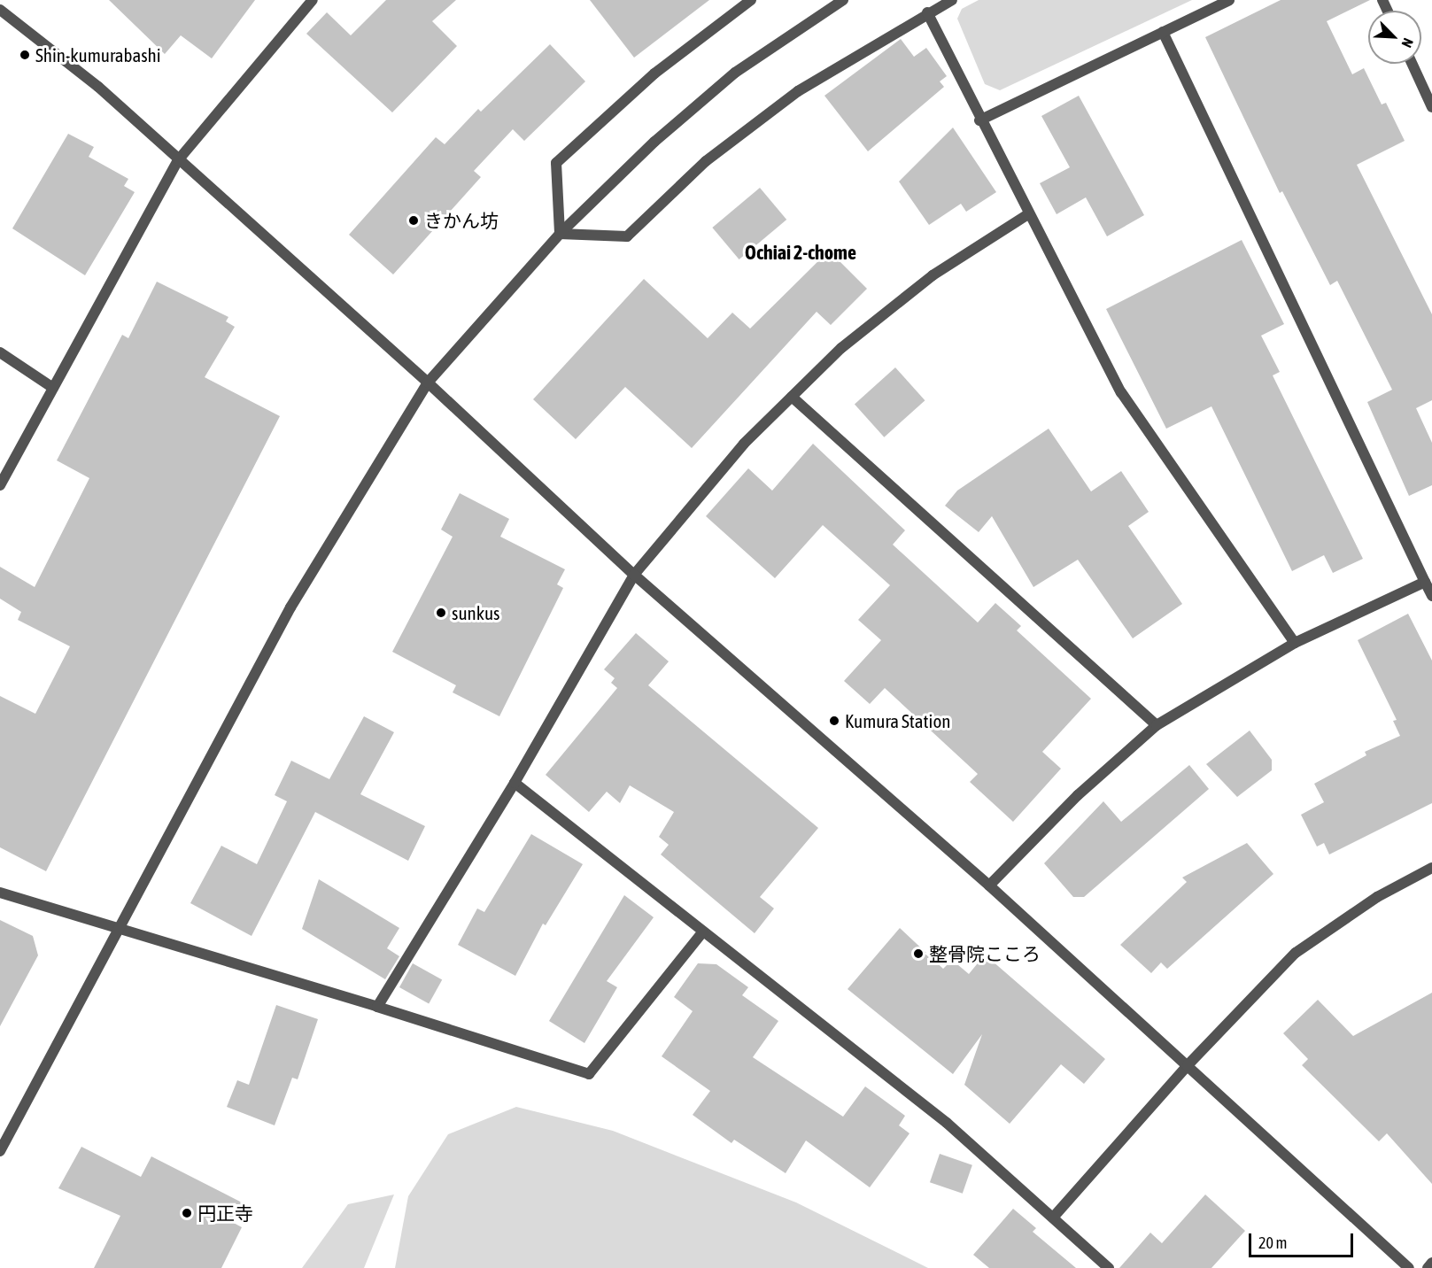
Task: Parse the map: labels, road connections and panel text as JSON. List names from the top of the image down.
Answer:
{
  "districts": ["Ochiai 2-chome"],
  "places": [
    "Shin-kumurabashi",
    "きかん坊",
    "sunkus",
    "Kumura Station",
    "整骨院こころ",
    "円正寺"
  ],
  "scale_bar": "20 m",
  "north": "bottom right"
}
